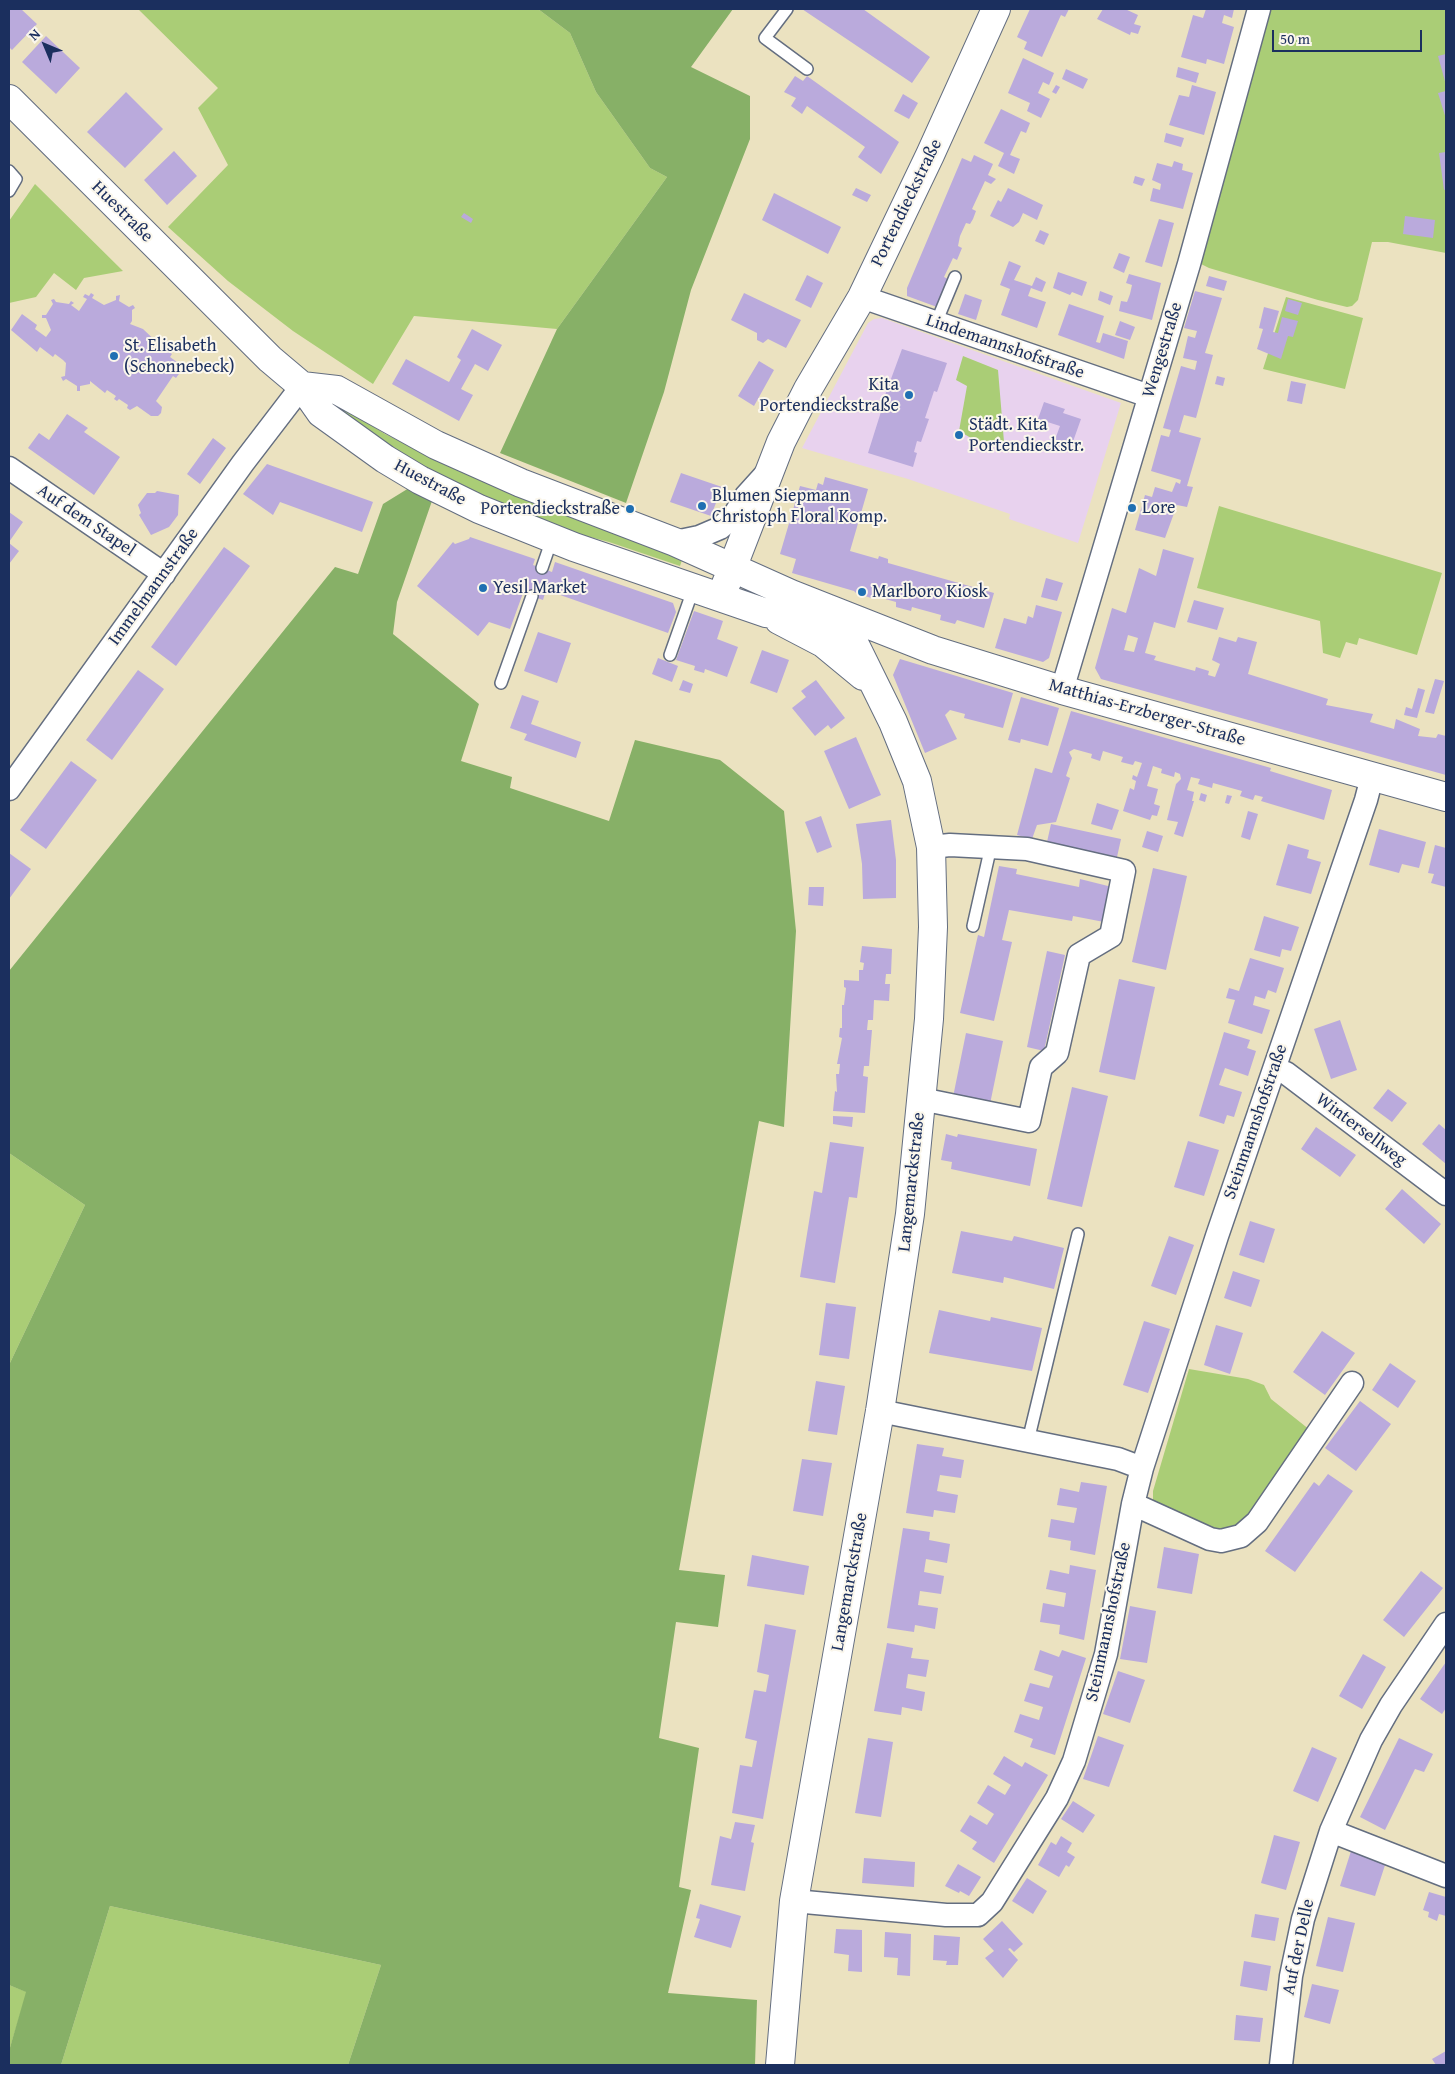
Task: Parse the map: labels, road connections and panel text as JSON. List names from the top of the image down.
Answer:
{
  "streets": {
    "street": [
      "Portendieckstraße",
      "Huestraße",
      "Lindemannshofstraße",
      "Wengestraße",
      "Auf dem Stapel",
      "Immelmannstraße",
      "Matthias-Erzberger-Straße",
      "Steinmannshofstraße",
      "Wintersellweg",
      "Langemarckstraße",
      "Auf der Delle"
    ]
  },
  "crossings": [
    ["Portendieckstraße", "Huestraße"],
    ["Portendieckstraße", "Lindemannshofstraße"],
    ["Portendieckstraße", "Matthias-Erzberger-Straße"],
    ["Portendieckstraße", "Langemarckstraße"],
    ["Huestraße", "Immelmannstraße"],
    ["Huestraße", "Matthias-Erzberger-Straße"],
    ["Huestraße", "Langemarckstraße"],
    ["Lindemannshofstraße", "Wengestraße"],
    ["Wengestraße", "Matthias-Erzberger-Straße"],
    ["Auf dem Stapel", "Immelmannstraße"],
    ["Matthias-Erzberger-Straße", "Steinmannshofstraße"],
    ["Matthias-Erzberger-Straße", "Langemarckstraße"],
    ["Steinmannshofstraße", "Wintersellweg"],
    ["Steinmannshofstraße", "Langemarckstraße"]
  ],
  "places": [
    "St. Elisabeth (Schonnebeck)",
    "Kita Portendieckstraße",
    "Städt. Kita Portendieckstr.",
    "Blumen Siepmann Christoph Floral Komp.",
    "Lore",
    "Portendieckstraße",
    "Yesil Market",
    "Marlboro Kiosk"
  ],
  "scale_bar": "50 m",
  "north": "top left"
}
